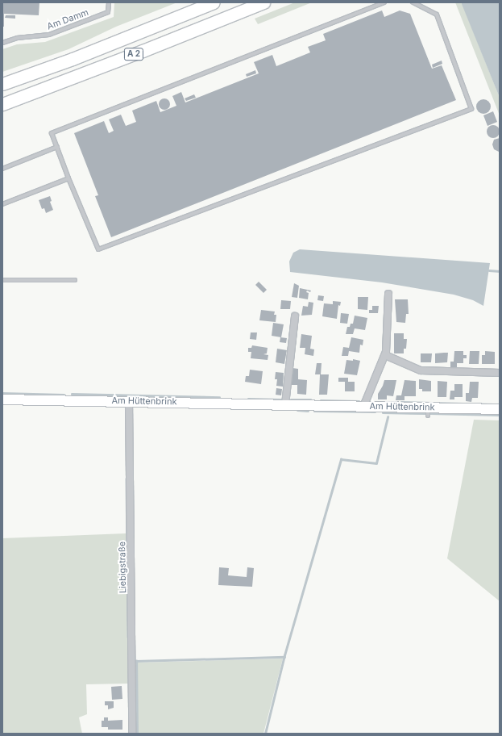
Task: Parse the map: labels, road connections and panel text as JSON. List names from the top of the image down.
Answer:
{
  "streets": {
    "highway": ["A 2"],
    "street": ["Am Hüttenbrink", "Liebigstraße"],
    "lane": ["Am Damm"]
  },
  "crossings": [
    ["Am Hüttenbrink", "Liebigstraße"]
  ]
}
